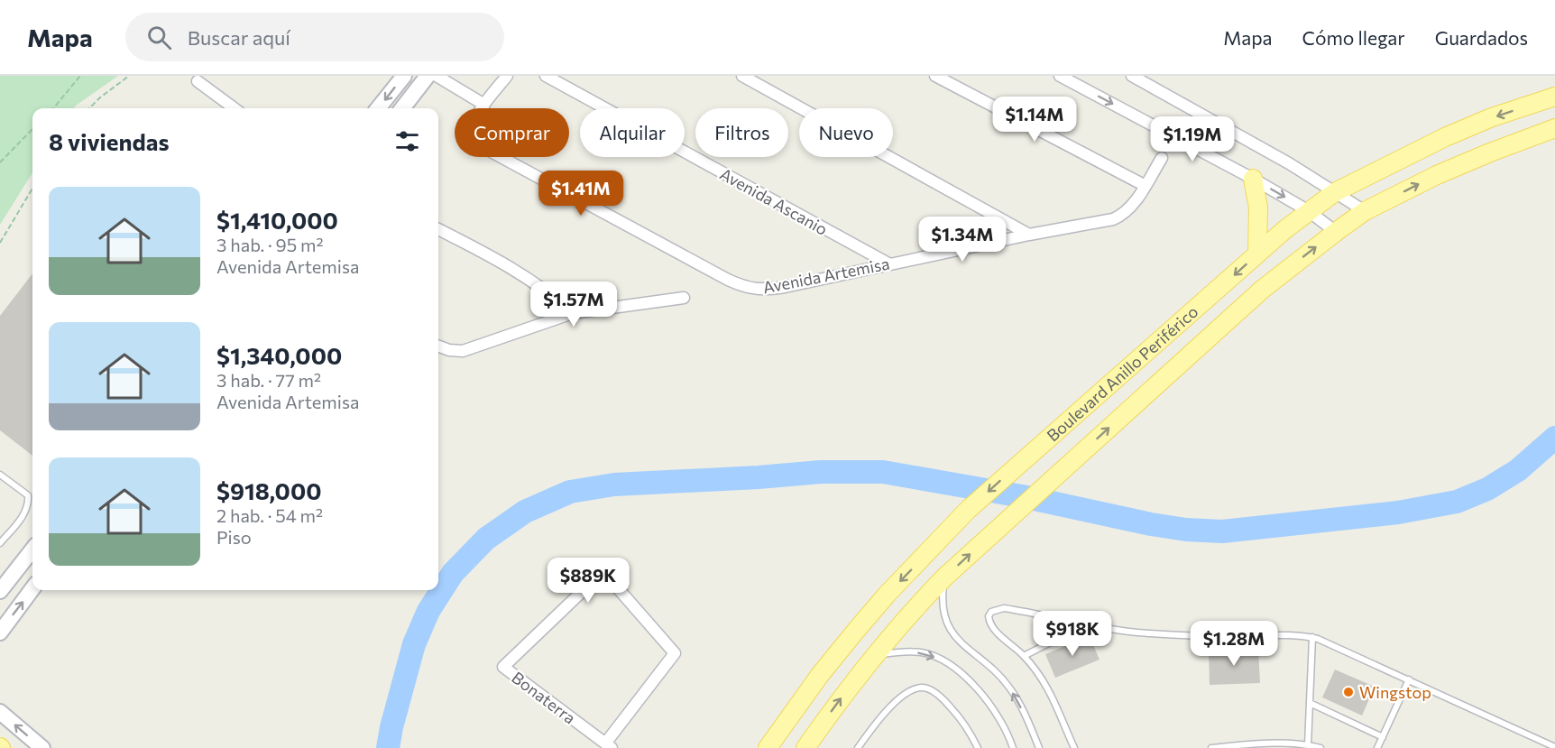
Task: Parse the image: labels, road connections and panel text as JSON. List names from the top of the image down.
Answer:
{
  "streets": {
    "main road": ["Boulevard Anillo Periférico"],
    "street": ["Avenida Ascanio", "Avenida Artemisa", "Bonaterra"]
  },
  "crossings": [
    ["Avenida Ascanio", "Avenida Artemisa"]
  ],
  "places": ["Wingstop"],
  "page": {
    "header": "Mapa",
    "search": "Buscar aquí",
    "nav": ["Mapa", "Cómo llegar", "Guardados"],
    "price": [
      "$1.14M",
      "$1.19M",
      "$1.41M",
      "$1.34M",
      "$1.57M",
      "$889K",
      "$918K",
      "$1.28M"
    ],
    "chip": [
      "Comprar",
      "Alquilar",
      "Filtros",
      "Nuevo"
    ],
    "heading": "8 viviendas",
    "list": [
      {
        "name": "$1,410,000",
        "note": "3 hab. · 95 m² · Avenida Artemisa"
      },
      {
        "name": "$1,340,000",
        "note": "3 hab. · 77 m² · Avenida Artemisa"
      },
      {
        "name": "$918,000",
        "note": "2 hab. · 54 m² · Piso"
      }
    ]
  }
}
